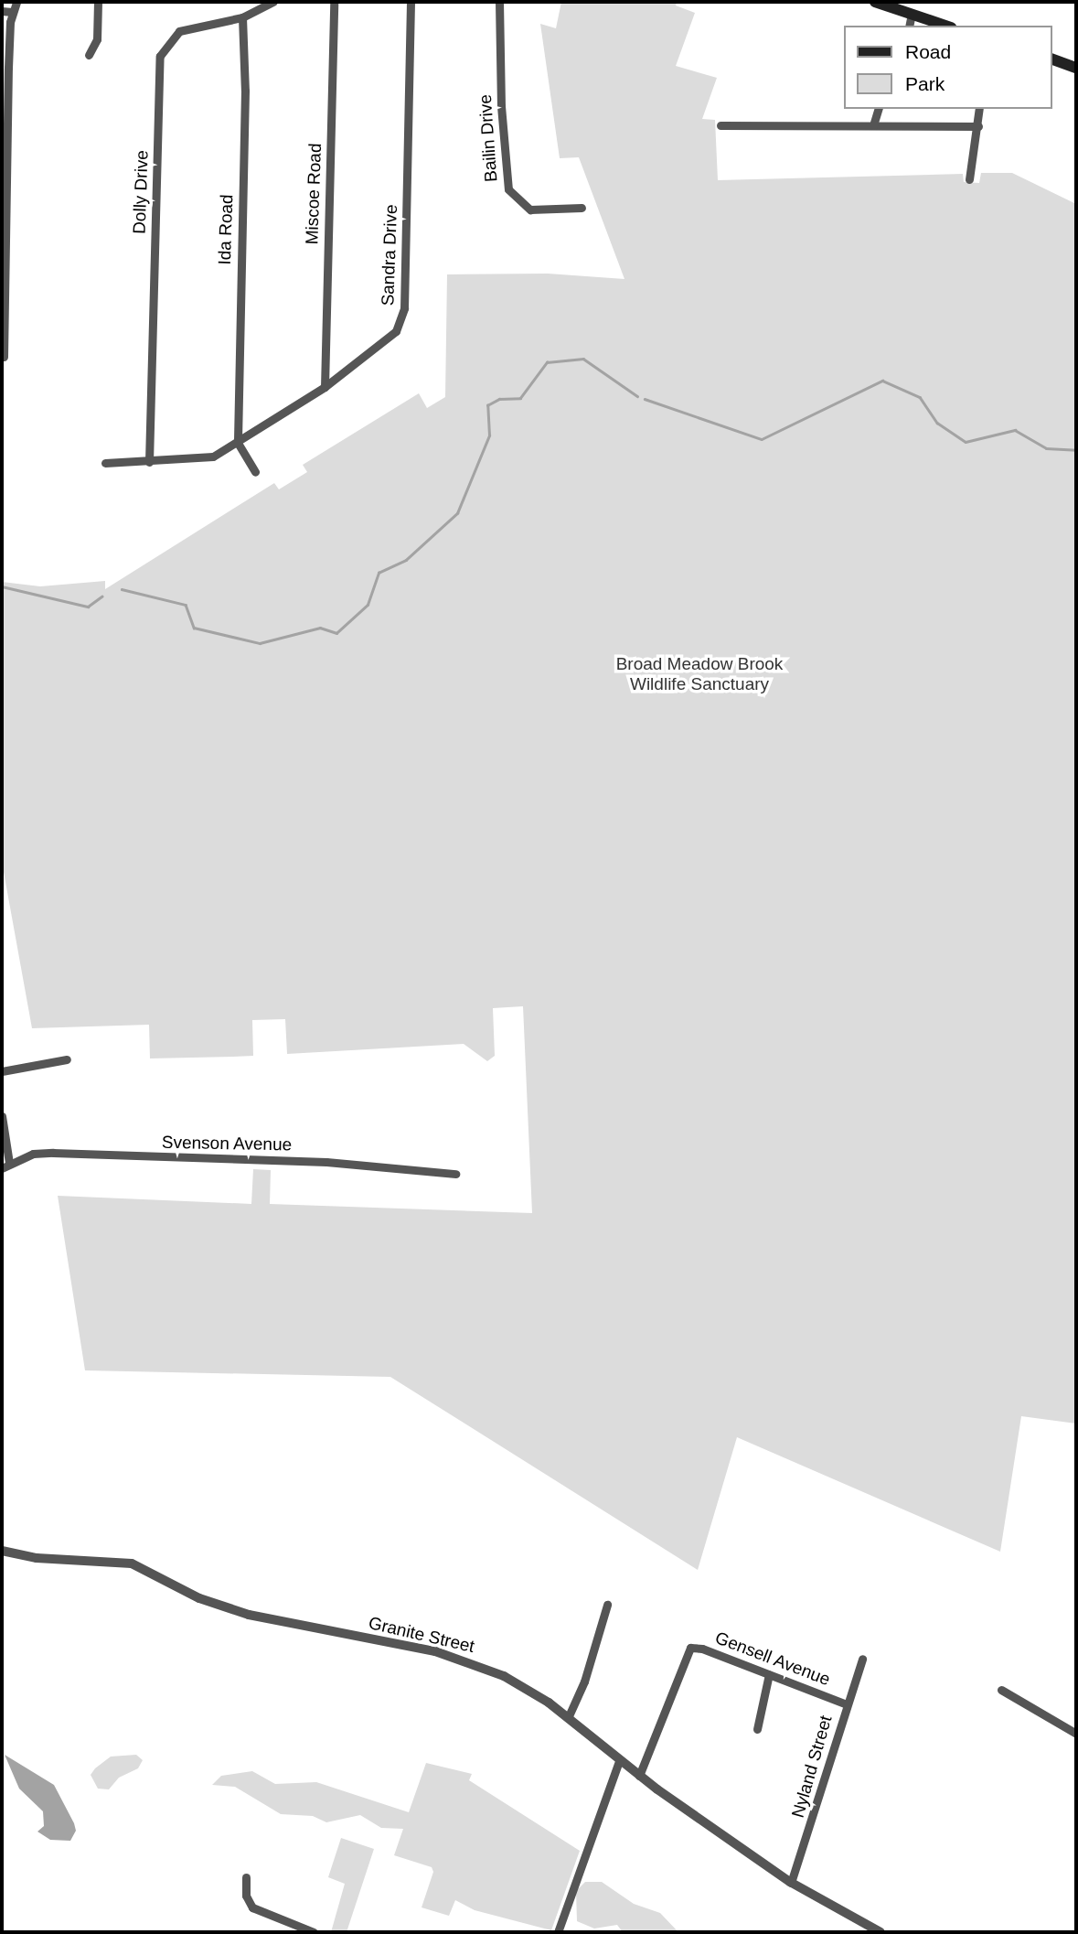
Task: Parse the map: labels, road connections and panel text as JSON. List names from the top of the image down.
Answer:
{
  "streets": {
    "street": [
      "Bailin Drive",
      "Dolly Drive",
      "Miscoe Road",
      "Ida Road",
      "Sandra Drive",
      "Svenson Avenue",
      "Granite Street",
      "Gensell Avenue",
      "Nyland Street"
    ]
  },
  "crossings": [
    ["Dolly Drive", "Ida Road"],
    ["Dolly Drive", "Sandra Drive"],
    ["Miscoe Road", "Sandra Drive"],
    ["Ida Road", "Sandra Drive"],
    ["Granite Street", "Gensell Avenue"],
    ["Granite Street", "Nyland Street"],
    ["Gensell Avenue", "Nyland Street"]
  ],
  "parks": ["Broad Meadow Brook Wildlife Sanctuary"],
  "legend": ["Road", "Park"]
}
